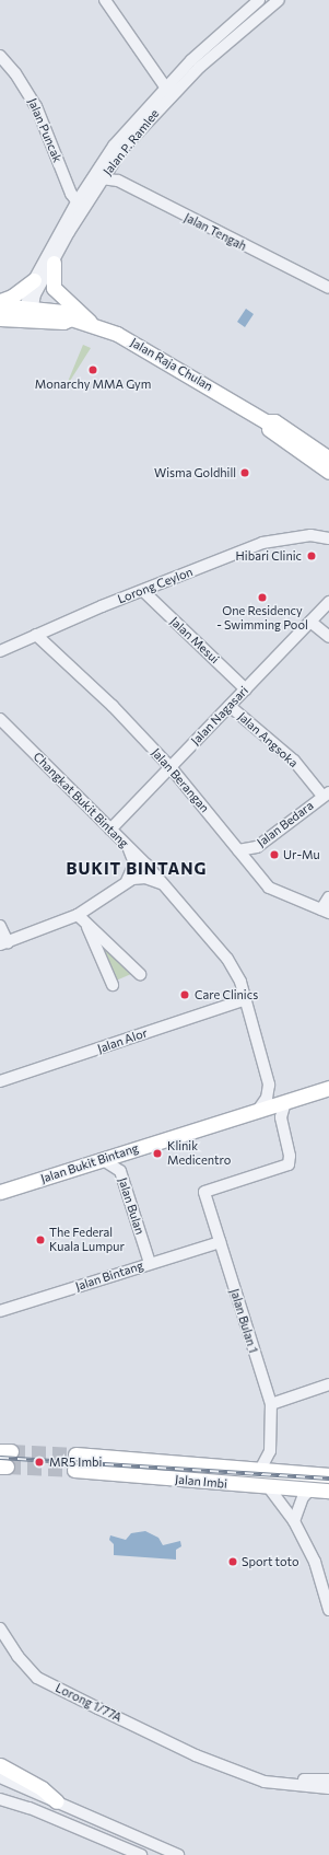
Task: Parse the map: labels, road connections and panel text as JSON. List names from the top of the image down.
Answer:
{
  "streets": {
    "main road": ["Jalan Raja Chulan", "Jalan Bukit Bintang", "Jalan Imbi"],
    "street": [
      "Jalan Puncak",
      "Jalan P. Ramlee",
      "Jalan Tengah",
      "Lorong Ceylon",
      "Jalan Mesui",
      "Jalan Nagasari",
      "Jalan Angsoka",
      "Jalan Berangan",
      "Changkat Bukit Bintang",
      "Jalan Bedara",
      "Jalan Alor",
      "Jalan Bulan",
      "Jalan Bintang",
      "Jalan Bulan 1",
      "Lorong 1/77A"
    ]
  },
  "crossings": [
    ["Jalan Puncak", "Jalan P. Ramlee"],
    ["Jalan P. Ramlee", "Jalan Tengah"],
    ["Jalan P. Ramlee", "Jalan Raja Chulan"],
    ["Lorong Ceylon", "Jalan Mesui"],
    ["Lorong Ceylon", "Jalan Berangan"],
    ["Jalan Mesui", "Jalan Nagasari"],
    ["Jalan Nagasari", "Jalan Angsoka"],
    ["Jalan Nagasari", "Jalan Berangan"],
    ["Jalan Nagasari", "Changkat Bukit Bintang"],
    ["Jalan Angsoka", "Jalan Bedara"],
    ["Jalan Berangan", "Jalan Bedara"],
    ["Changkat Bukit Bintang", "Jalan Alor"],
    ["Changkat Bukit Bintang", "Jalan Bukit Bintang"],
    ["Jalan Bukit Bintang", "Jalan Bulan"],
    ["Jalan Bukit Bintang", "Jalan Bulan 1"],
    ["Jalan Bulan", "Jalan Bintang"],
    ["Jalan Bintang", "Jalan Bulan 1"],
    ["Jalan Bulan 1", "Jalan Imbi"]
  ],
  "districts": ["BUKIT BINTANG"],
  "places": [
    "Monarchy MMA Gym",
    "Wisma Goldhill",
    "Hibari Clinic",
    "One Residency - Swimming Pool",
    "Ur-Mu",
    "Care Clinics",
    "Klinik Medicentro",
    "The Federal Kuala Lumpur",
    "MR5 Imbi",
    "Sport toto"
  ]
}
